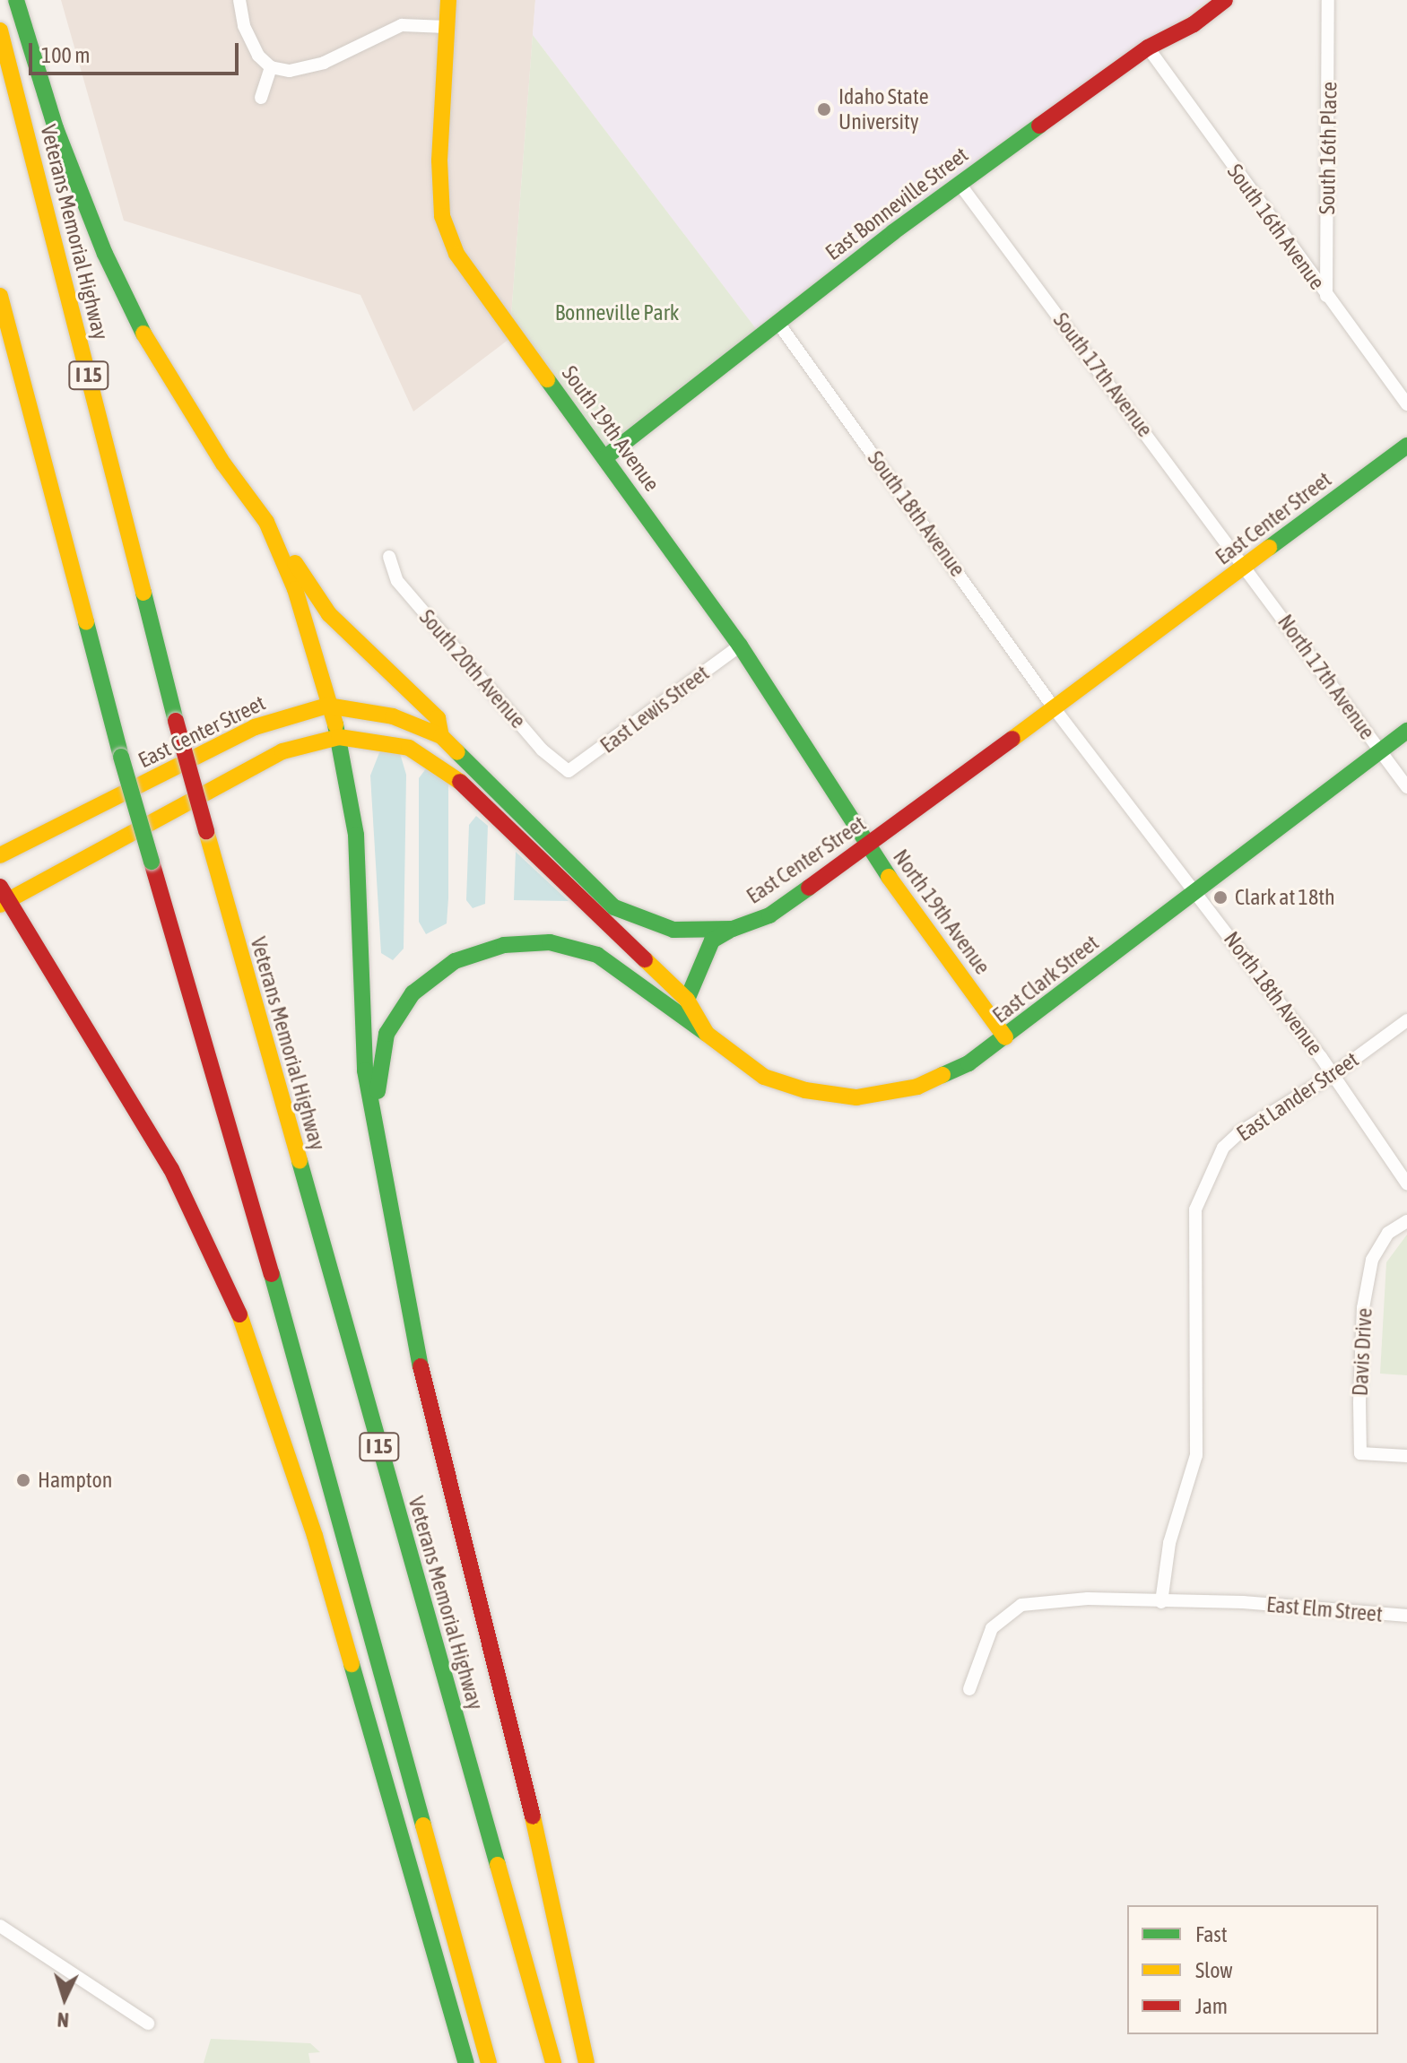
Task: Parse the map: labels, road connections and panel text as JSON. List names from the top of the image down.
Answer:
{
  "streets": {
    "main road": [
      "East Bonneville Street",
      "Veterans Memorial Highway",
      "I 15",
      "South 19th Avenue",
      "East Center Street",
      "North 19th Avenue",
      "East Clark Street"
    ],
    "street": [
      "South 16th Place",
      "South 16th Avenue",
      "South 17th Avenue",
      "South 18th Avenue",
      "South 20th Avenue",
      "North 17th Avenue",
      "East Lewis Street",
      "North 18th Avenue",
      "East Lander Street",
      "Davis Drive",
      "East Elm Street"
    ]
  },
  "crossings": [
    ["South 16th Place", "South 16th Avenue"],
    ["East Bonneville Street", "South 16th Avenue"],
    ["East Bonneville Street", "South 17th Avenue"],
    ["East Bonneville Street", "South 19th Avenue"],
    ["East Bonneville Street", "South 18th Avenue"],
    ["South 17th Avenue", "East Center Street"],
    ["South 17th Avenue", "North 17th Avenue"],
    ["South 19th Avenue", "East Center Street"],
    ["South 19th Avenue", "East Lewis Street"],
    ["South 19th Avenue", "North 19th Avenue"],
    ["South 18th Avenue", "East Center Street"],
    ["South 18th Avenue", "North 18th Avenue"],
    ["East Center Street", "North 17th Avenue"],
    ["East Center Street", "North 19th Avenue"],
    ["East Center Street", "North 18th Avenue"],
    ["South 20th Avenue", "East Lewis Street"],
    ["North 17th Avenue", "East Clark Street"],
    ["North 19th Avenue", "East Clark Street"],
    ["East Clark Street", "North 18th Avenue"],
    ["North 18th Avenue", "East Lander Street"],
    ["East Lander Street", "East Elm Street"]
  ],
  "parks": ["Bonneville Park"],
  "places": ["Idaho State University", "Clark at 18th", "Hampton"],
  "legend": ["Fast", "Slow", "Jam"],
  "scale_bar": "100 m",
  "north": "bottom"
}
